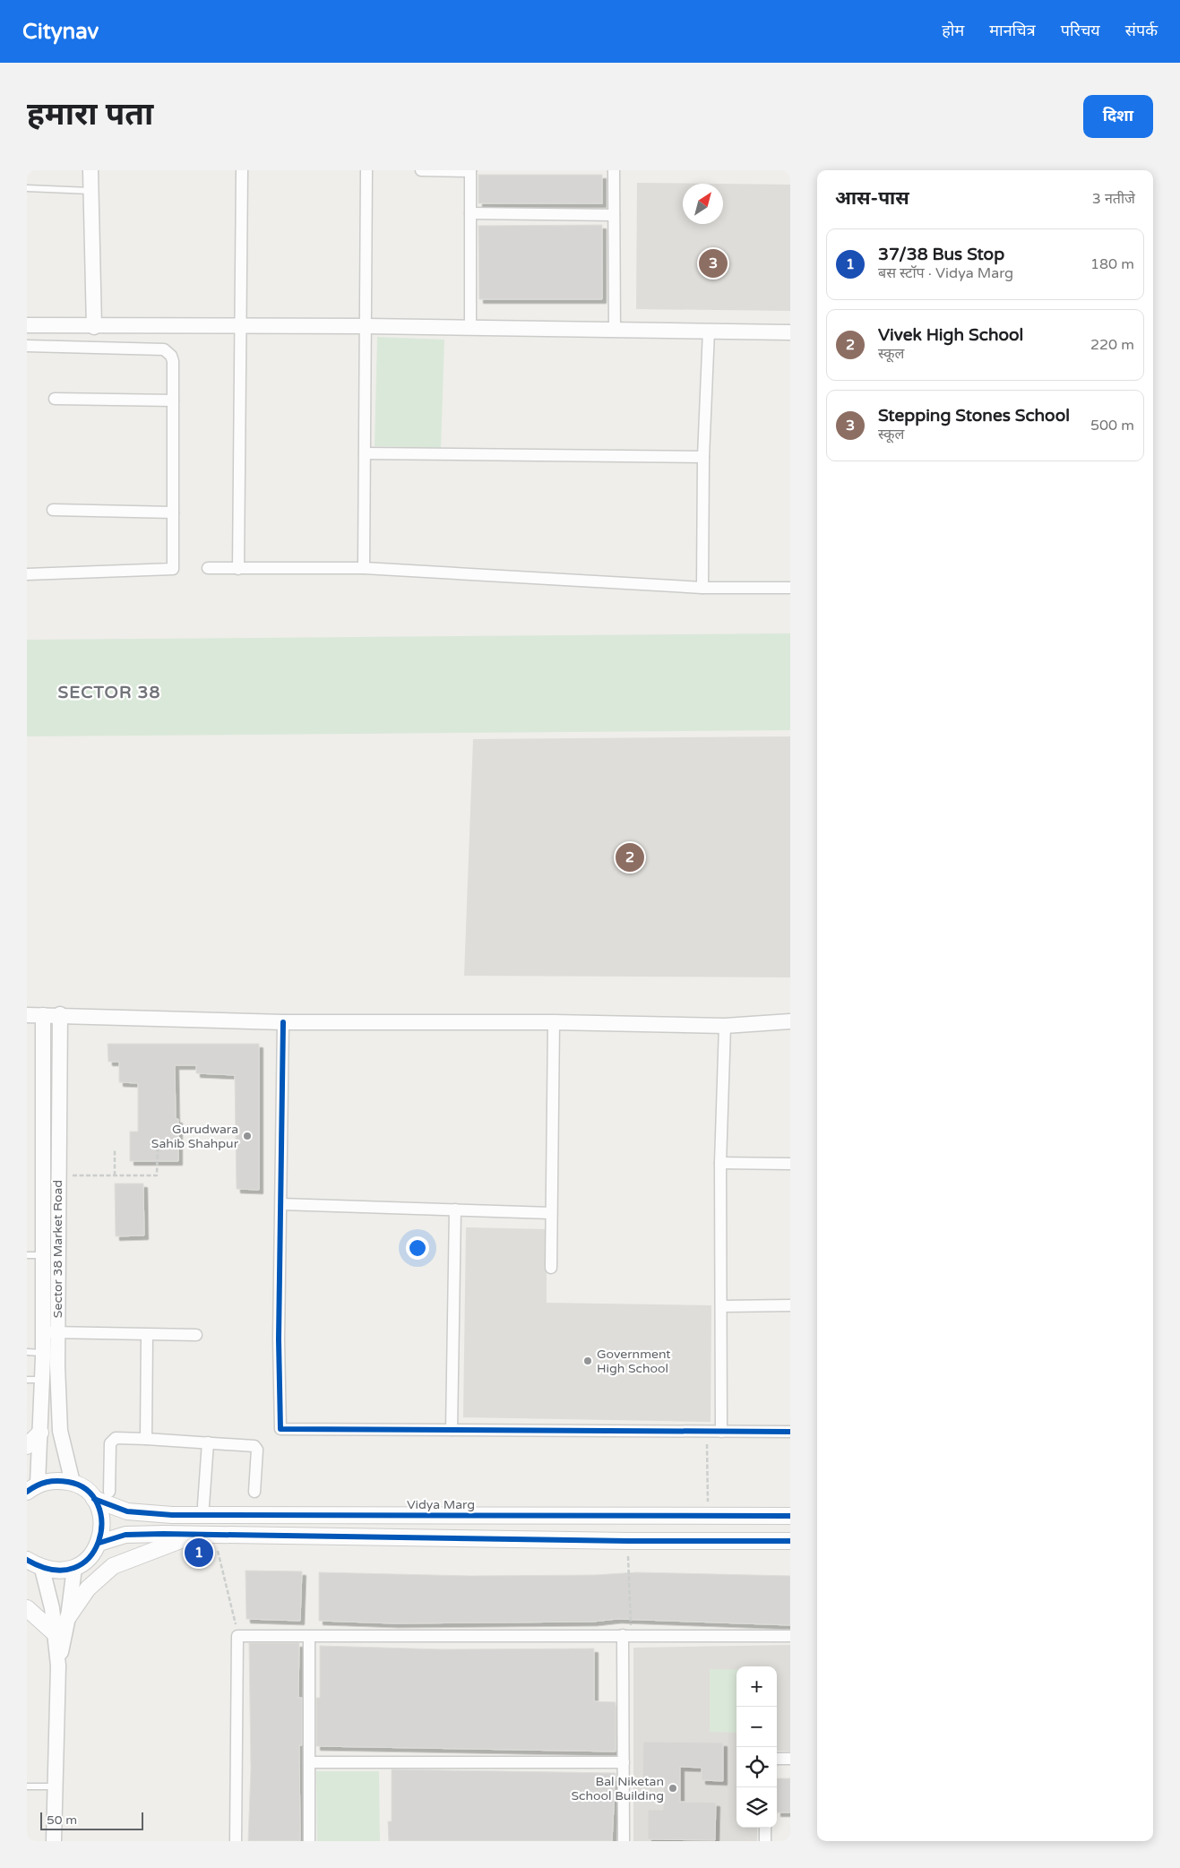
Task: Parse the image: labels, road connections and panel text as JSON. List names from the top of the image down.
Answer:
{
  "streets": {
    "main road": ["Vidya Marg"],
    "street": ["Sector 38 Market Road"]
  },
  "crossings": [
    ["Sector 38 Market Road", "Vidya Marg"]
  ],
  "districts": ["SECTOR 38"],
  "places": ["Gurudwara Sahib Shahpur", "Government High School", "Bal Niketan School Building"],
  "scale_bar": "50 m",
  "north": "top right",
  "page": {
    "header": "Citynav",
    "nav": [
      "होम",
      "मानचित्र",
      "परिचय",
      "संपर्क"
    ],
    "buttons": "दिशा",
    "title": "हमारा पता",
    "heading": ["आस-पास", "3 नतीजे"],
    "list": [
      {
        "mark": "1",
        "name": "37/38 Bus Stop",
        "note": "बस स्टॉप · Vidya Marg",
        "value": "180 m"
      },
      {
        "mark": "2",
        "name": "Vivek High School",
        "note": "स्कूल",
        "value": "220 m"
      },
      {
        "mark": "3",
        "name": "Stepping Stones School",
        "note": "स्कूल",
        "value": "500 m"
      }
    ],
    "pins": ["3", "2", "1"],
    "map_buttons": ["+", "−"],
    "scale": "50 m"
  }
}
